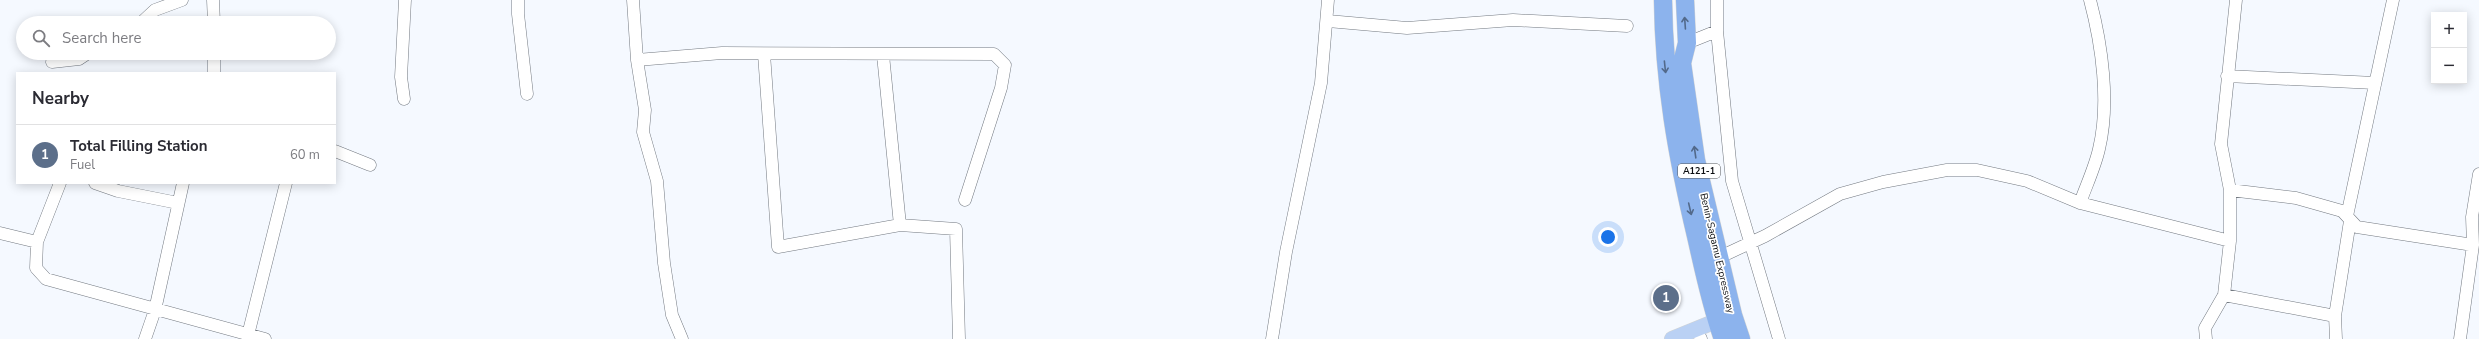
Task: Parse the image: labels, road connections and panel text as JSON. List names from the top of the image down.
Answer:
{
  "streets": {
    "highway": ["A121-1", "Benin-Sagamu Expressway"]
  },
  "page": {
    "map_buttons": ["+", "−"],
    "search": "Search here",
    "heading": "Nearby",
    "list": [
      {
        "mark": "1",
        "name": "Total Filling Station",
        "note": "Fuel",
        "value": "60 m"
      }
    ],
    "pins": "1"
  }
}
